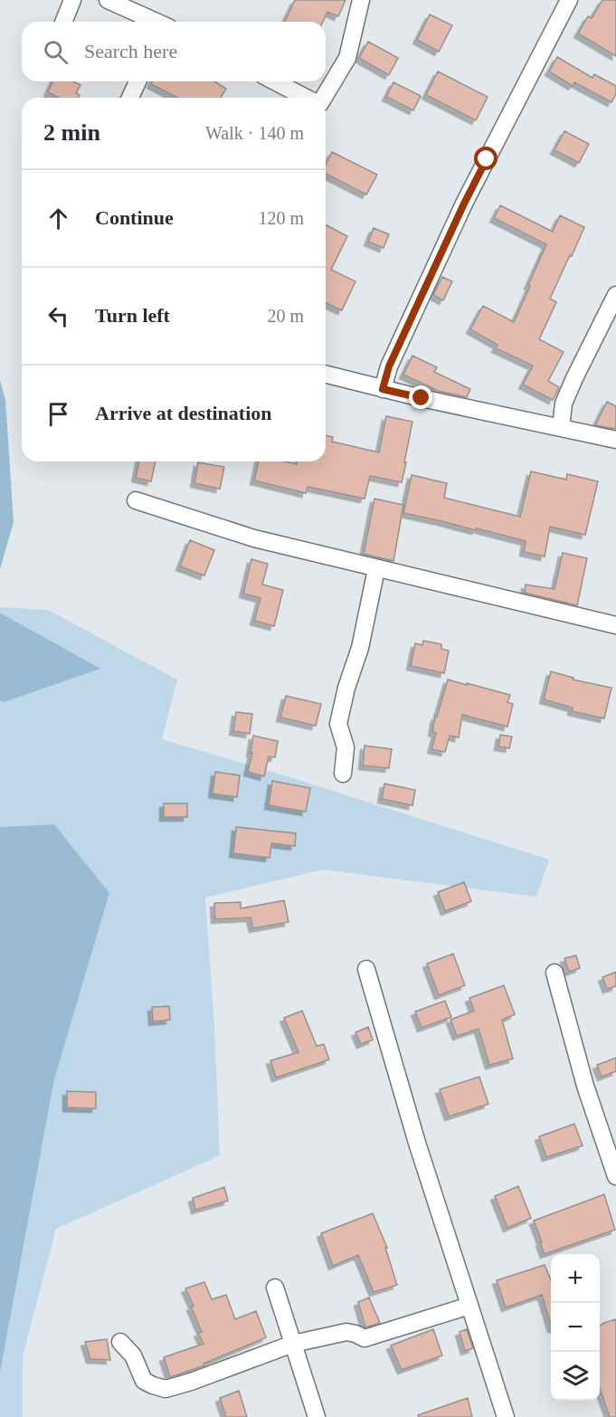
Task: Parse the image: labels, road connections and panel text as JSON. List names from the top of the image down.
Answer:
{
  "page": {
    "search": "Search here",
    "heading": ["2 min", "Walk · 140 m"],
    "list": [
      ["Continue", "120 m"],
      ["Turn left", "20 m"],
      "Arrive at destination"
    ],
    "map_buttons": ["+", "−"]
  }
}
